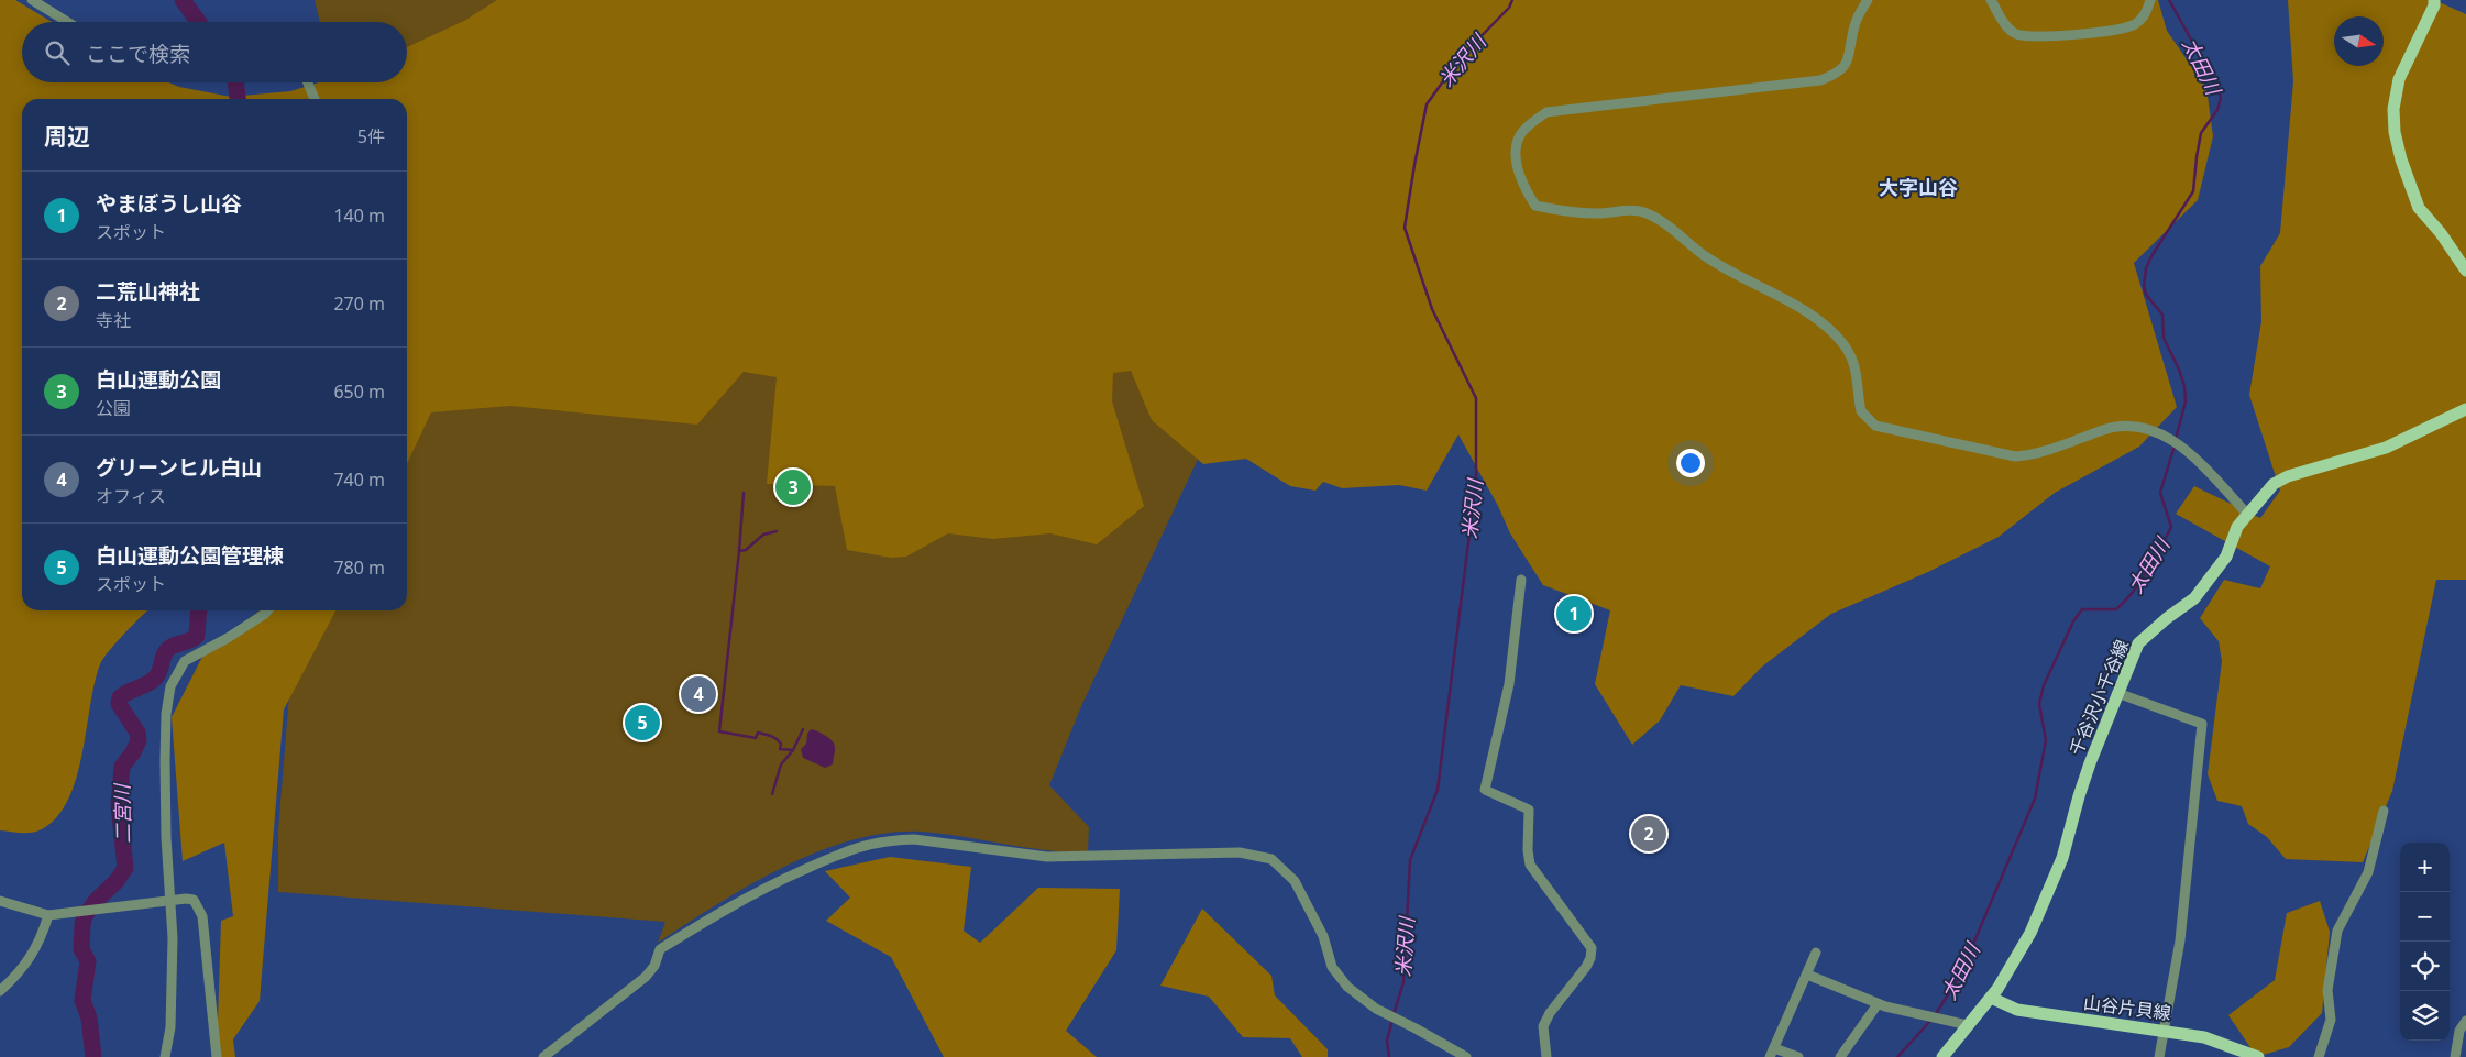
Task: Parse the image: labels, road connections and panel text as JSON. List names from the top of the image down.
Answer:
{
  "streets": {
    "main road": ["千谷沢小千谷線", "山谷片貝線"]
  },
  "crossings": [
    ["千谷沢小千谷線", "山谷片貝線"]
  ],
  "districts": ["大字山谷"],
  "water": ["米沢川", "太田川", "二宮川"],
  "north": "right",
  "page": {
    "search": "ここで検索",
    "heading": ["周辺", "5件"],
    "list": [
      {
        "mark": "1",
        "name": "やまぼうし山谷",
        "note": "スポット",
        "value": "140 m"
      },
      {
        "mark": "2",
        "name": "二荒山神社",
        "note": "寺社",
        "value": "270 m"
      },
      {
        "mark": "3",
        "name": "白山運動公園",
        "note": "公園",
        "value": "650 m"
      },
      {
        "mark": "4",
        "name": "グリーンヒル白山",
        "note": "オフィス",
        "value": "740 m"
      },
      {
        "mark": "5",
        "name": "白山運動公園管理棟",
        "note": "スポット",
        "value": "780 m"
      }
    ],
    "pins": [
      "3",
      "1",
      "4",
      "5",
      "2"
    ],
    "map_buttons": ["+", "−"]
  }
}
